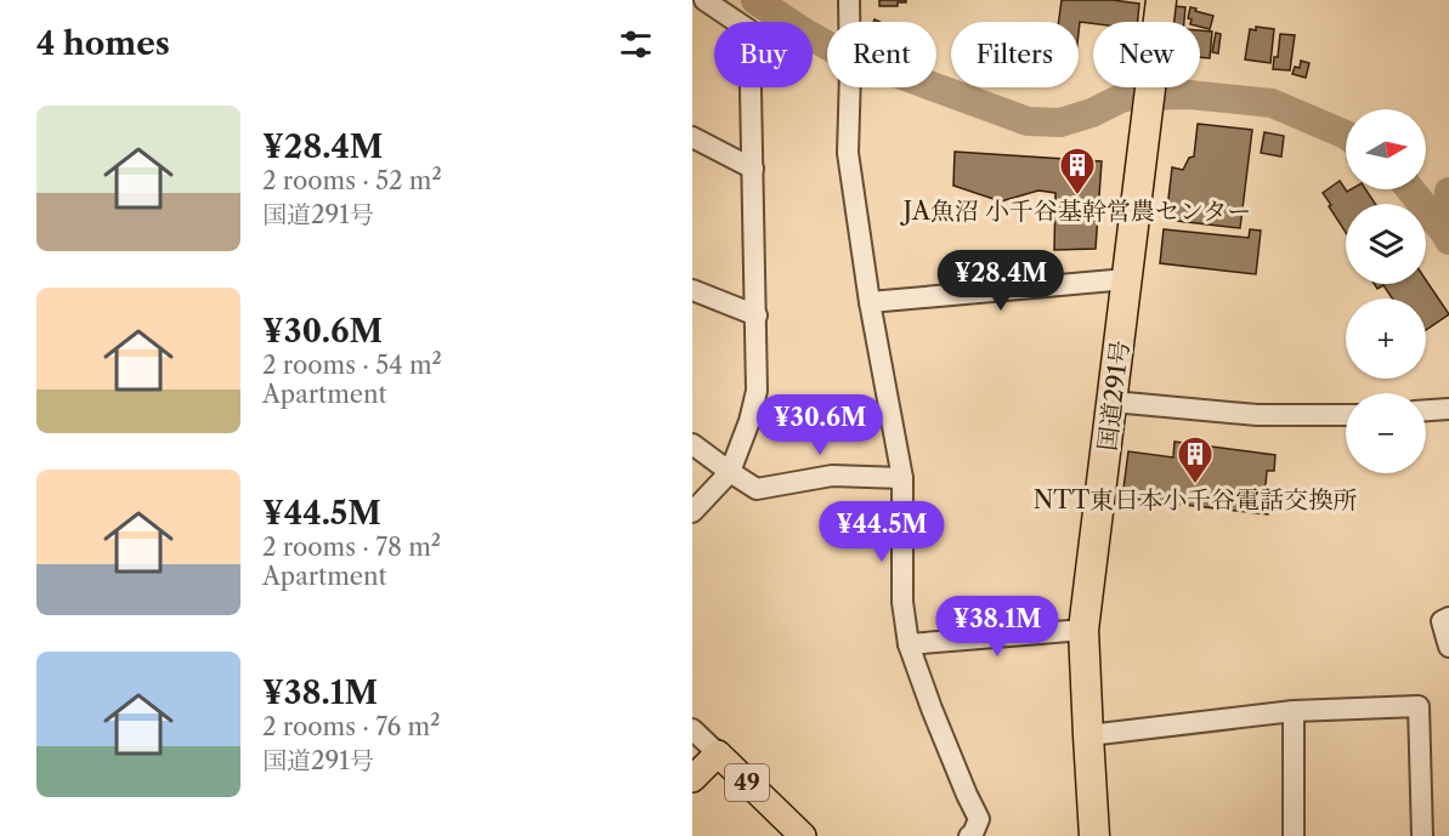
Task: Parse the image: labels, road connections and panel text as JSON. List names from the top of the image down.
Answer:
{
  "streets": {
    "highway": ["国道291号"],
    "main road": ["49"]
  },
  "places": {
    "building": ["JA魚沼 小千谷基幹営農センター", "NTT東日本小千谷電話交換所"]
  },
  "north": "right",
  "page": {
    "heading": "4 homes",
    "chip": [
      "Buy",
      "Rent",
      "Filters",
      "New"
    ],
    "list": [
      {
        "name": "¥28.4M",
        "note": "2 rooms · 52 m² · 国道291号"
      },
      {
        "name": "¥30.6M",
        "note": "2 rooms · 54 m² · Apartment"
      },
      {
        "name": "¥44.5M",
        "note": "2 rooms · 78 m² · Apartment"
      },
      {
        "name": "¥38.1M",
        "note": "2 rooms · 76 m² · 国道291号"
      }
    ],
    "map_buttons": ["+", "−"],
    "price": [
      "¥28.4M",
      "¥30.6M",
      "¥44.5M",
      "¥38.1M"
    ]
  }
}
